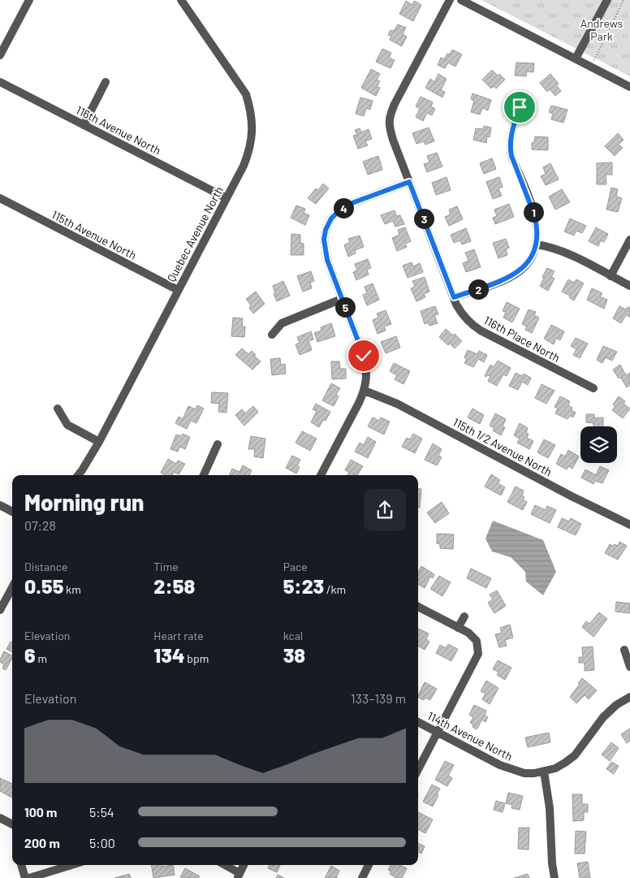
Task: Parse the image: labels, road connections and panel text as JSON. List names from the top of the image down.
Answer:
{
  "streets": {
    "street": [
      "116th Avenue North",
      "Quebec Avenue North",
      "115th Avenue North",
      "116th Place North",
      "115th 1/2 Avenue North",
      "114th Avenue North"
    ]
  },
  "crossings": [
    ["116th Avenue North", "Quebec Avenue North"],
    ["Quebec Avenue North", "115th Avenue North"]
  ],
  "parks": ["Andrews Park"],
  "page": {
    "pins": [
      "4",
      "1",
      "3",
      "2",
      "5"
    ],
    "heading": ["Morning run", "07:28"],
    "stats": [
      ["Distance", "0.55 km"],
      ["Time", "2:58"],
      ["Pace", "5:23 /km"],
      ["Elevation", "6 m"],
      ["Heart rate", "134 bpm"],
      ["kcal", "38"]
    ],
    "chart": ["Elevation", "133–139 m"],
    "list": [
      {
        "name": "100 m",
        "note": "5:54"
      },
      {
        "name": "200 m",
        "note": "5:00"
      }
    ]
  }
}
